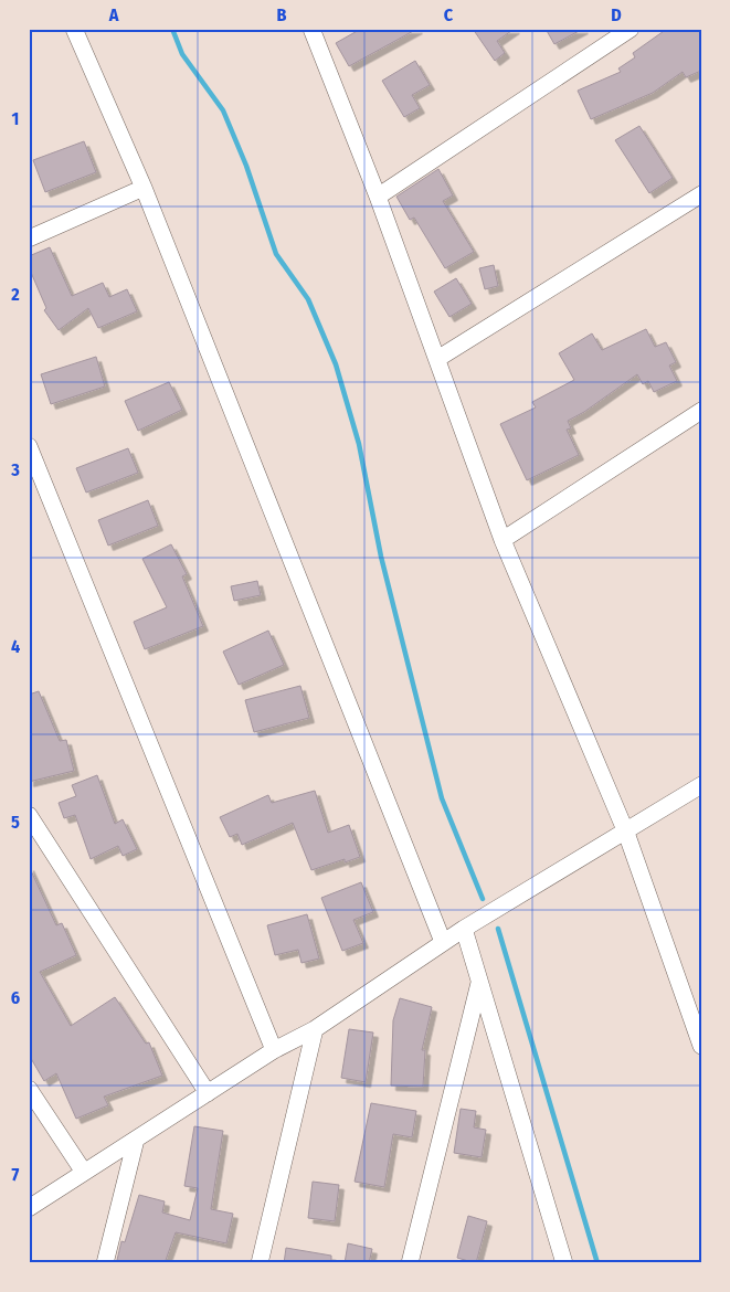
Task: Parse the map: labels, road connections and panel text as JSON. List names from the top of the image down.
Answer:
{
  "grid": {
    "columns": [
      "A",
      "B",
      "C",
      "D"
    ],
    "rows": [
      "1",
      "2",
      "3",
      "4",
      "5",
      "6",
      "7"
    ]
  }
}
